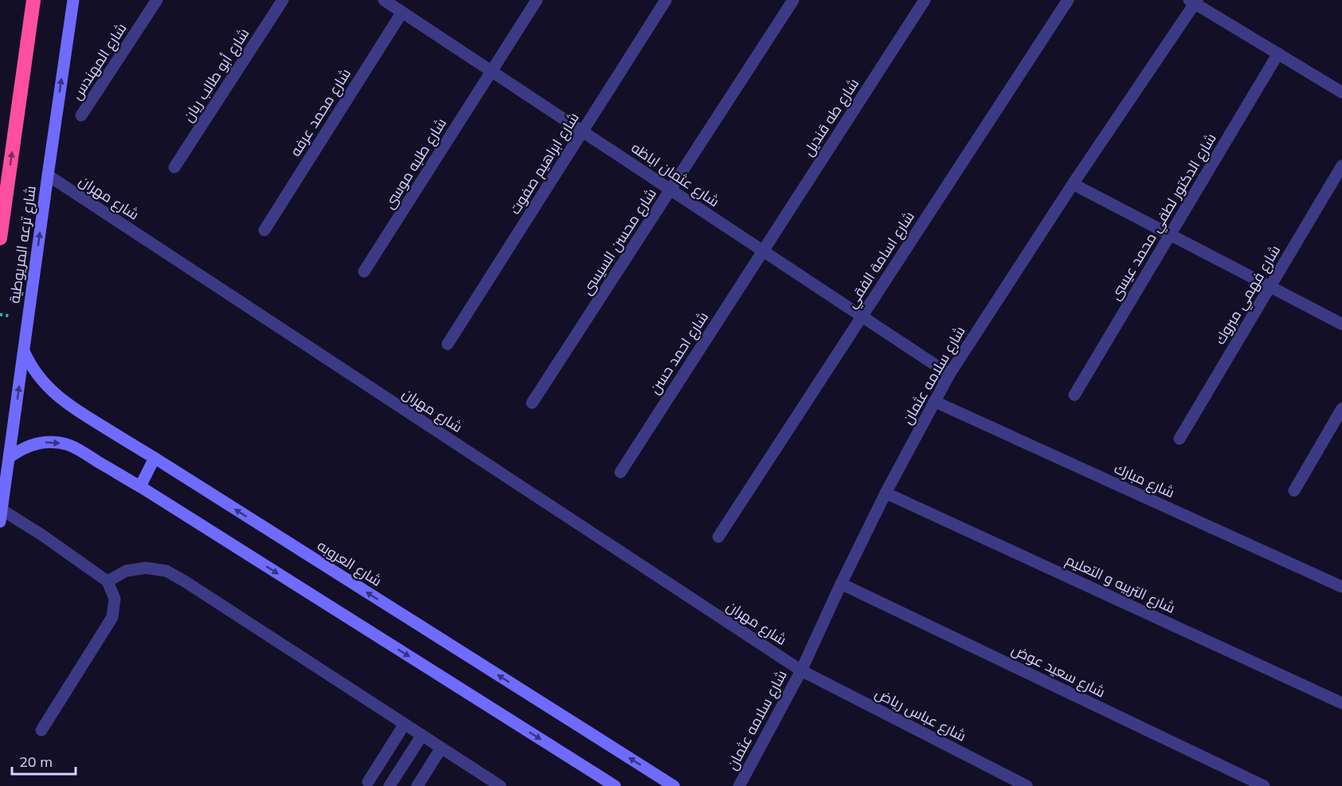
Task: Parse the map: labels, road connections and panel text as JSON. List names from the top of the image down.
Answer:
{
  "streets": {
    "street": [
      "شارع المهندس",
      "شارع أبو طالب ريان",
      "شارع محمد عرفه",
      "شارع طه قنديل",
      "شارع طلبه موسى",
      "شارع ابراهيم صفوت",
      "شارع عثمان اباظه",
      "شارع مهران",
      "شارع الدكتور لطفي محمد عيسى",
      "شارع محسن السيسى",
      "شارع ترعه المريوطية",
      "شارع اسامة الفقي",
      "شارع فهمي مبروك",
      "شارع احمد حسن",
      "شارع سلامه عثمان",
      "شارع مبارك",
      "شارع العروبه",
      "شارع التربيه و التعليم",
      "شارع سعيد عوض",
      "شارع عباس رياض"
    ]
  },
  "crossings": [
    ["شارع محمد عرفه", "شارع عثمان اباظه"],
    ["شارع طه قنديل", "شارع عثمان اباظه"],
    ["شارع طه قنديل", "شارع احمد حسن"],
    ["شارع طلبه موسى", "شارع عثمان اباظه"],
    ["شارع ابراهيم صفوت", "شارع عثمان اباظه"],
    ["شارع عثمان اباظه", "شارع محسن السيسى"],
    ["شارع عثمان اباظه", "شارع اسامة الفقي"],
    ["شارع عثمان اباظه", "شارع احمد حسن"],
    ["شارع عثمان اباظه", "شارع سلامه عثمان"],
    ["شارع مهران", "شارع ترعه المريوطية"],
    ["شارع مهران", "شارع سلامه عثمان"],
    ["شارع مهران", "شارع عباس رياض"],
    ["شارع ترعه المريوطية", "شارع العروبه"],
    ["شارع سلامه عثمان", "شارع مبارك"],
    ["شارع سلامه عثمان", "شارع التربيه و التعليم"],
    ["شارع سلامه عثمان", "شارع سعيد عوض"],
    ["شارع سلامه عثمان", "شارع عباس رياض"]
  ],
  "one_way": ["شارع ترعه المريوطية"],
  "scale_bar": "20 m"
}
